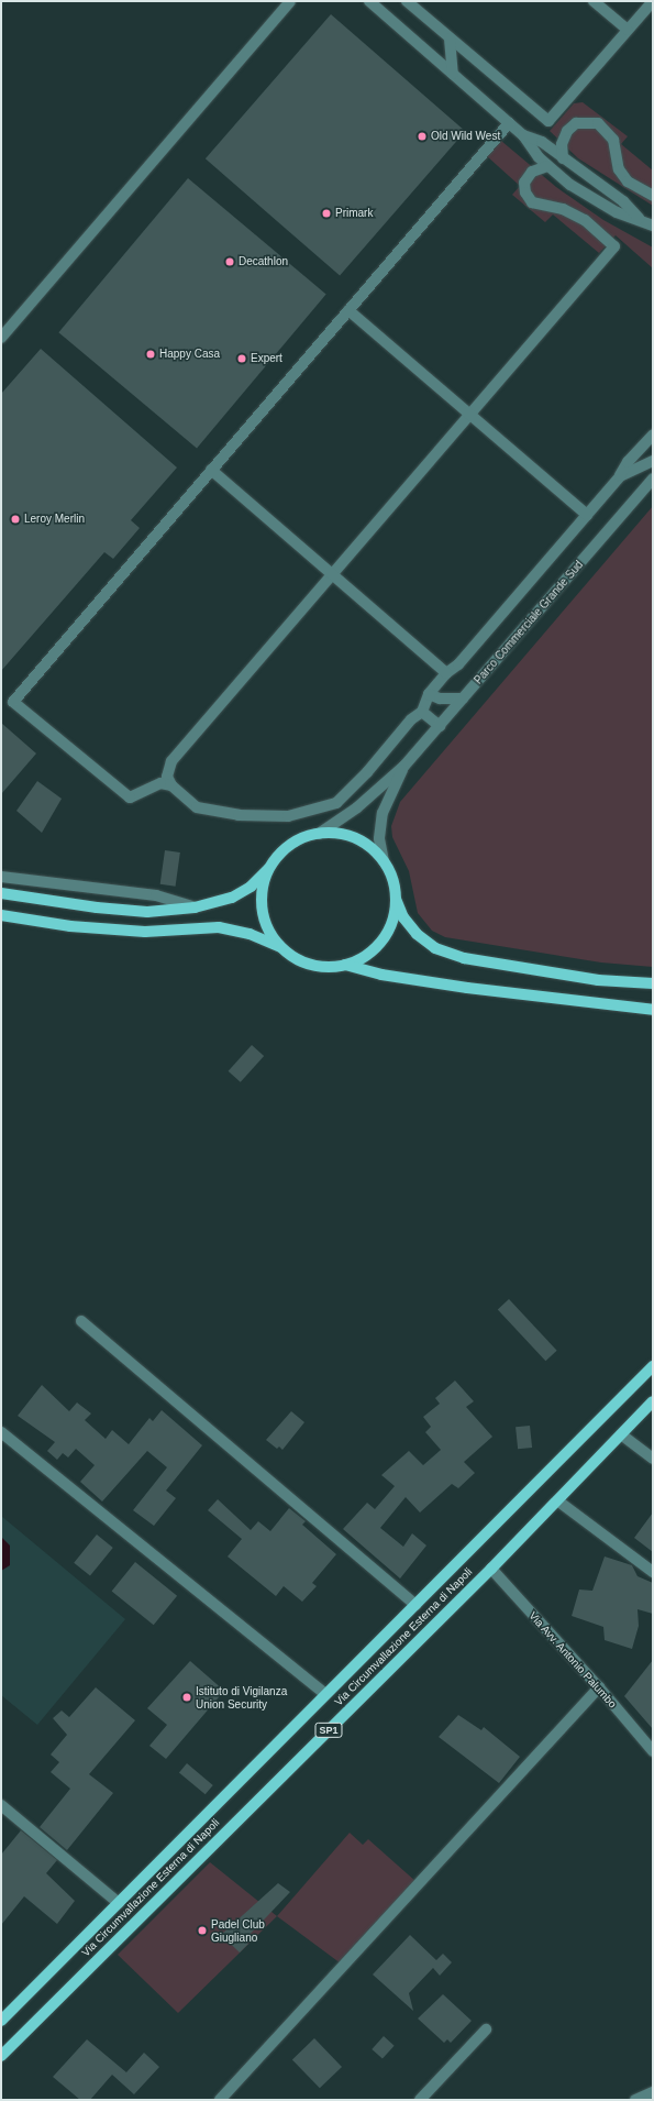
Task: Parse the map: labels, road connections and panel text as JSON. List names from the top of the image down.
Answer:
{
  "streets": {
    "main road": ["Via Circumvallazione Esterna di Napoli", "SP1"],
    "street": ["Parco Commerciale Grande Sud", "Via Avv. Antonio Palumbo"]
  },
  "crossings": [
    ["Via Circumvallazione Esterna di Napoli", "Via Avv. Antonio Palumbo"]
  ],
  "places": [
    "Old Wild West",
    "Primark",
    "Decathlon",
    "Happy Casa",
    "Expert",
    "Leroy Merlin",
    "Istituto di Vigilanza Union Security",
    "Padel Club Giugliano"
  ]
}
